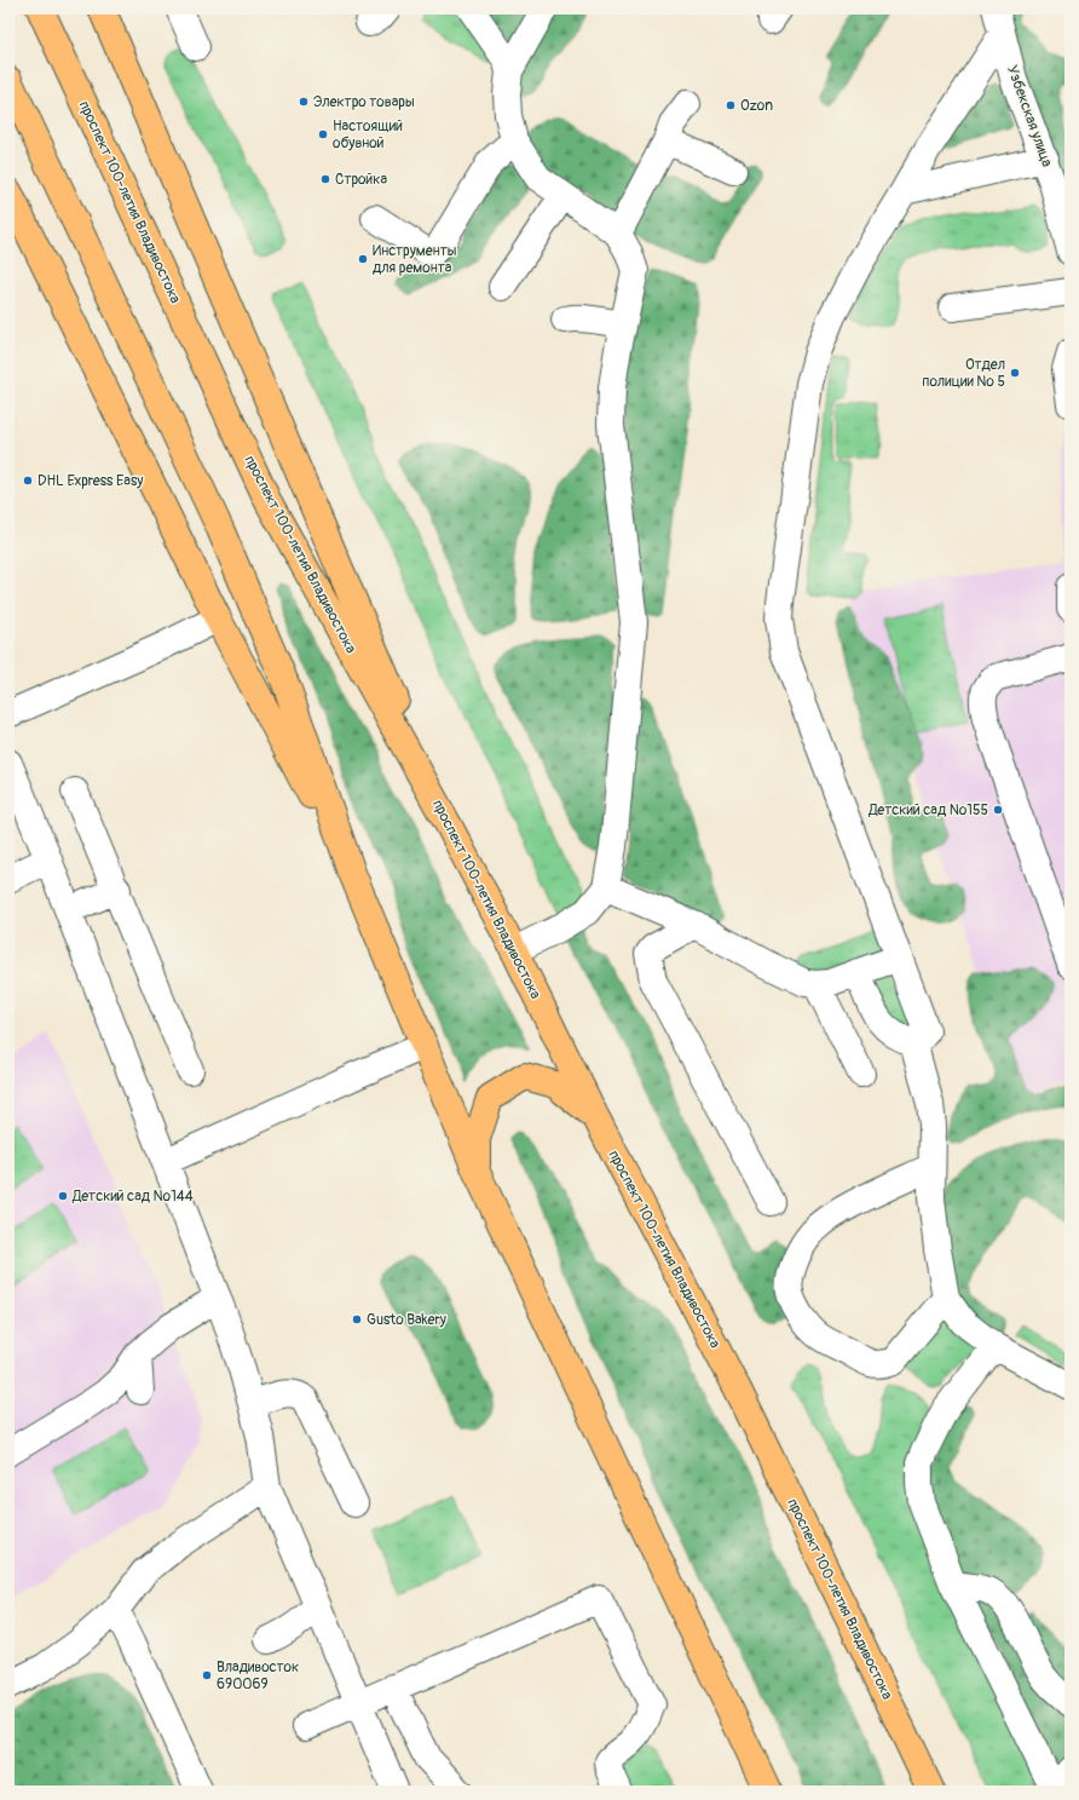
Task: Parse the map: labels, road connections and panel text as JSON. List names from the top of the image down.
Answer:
{
  "streets": {
    "highway": ["проспект 100-летия Владивостока"],
    "street": ["Узбекская улица"]
  },
  "places": [
    "Электро товары",
    "Ozon",
    "Настоящий обувной",
    "Стройка",
    "Инструменты для ремонта",
    "Отдел полиции № 5",
    "DHL Express Easy",
    "Детский сад №155",
    "Детский сад №144",
    "Gusto Bakery",
    "Владивосток 690069"
  ]
}
